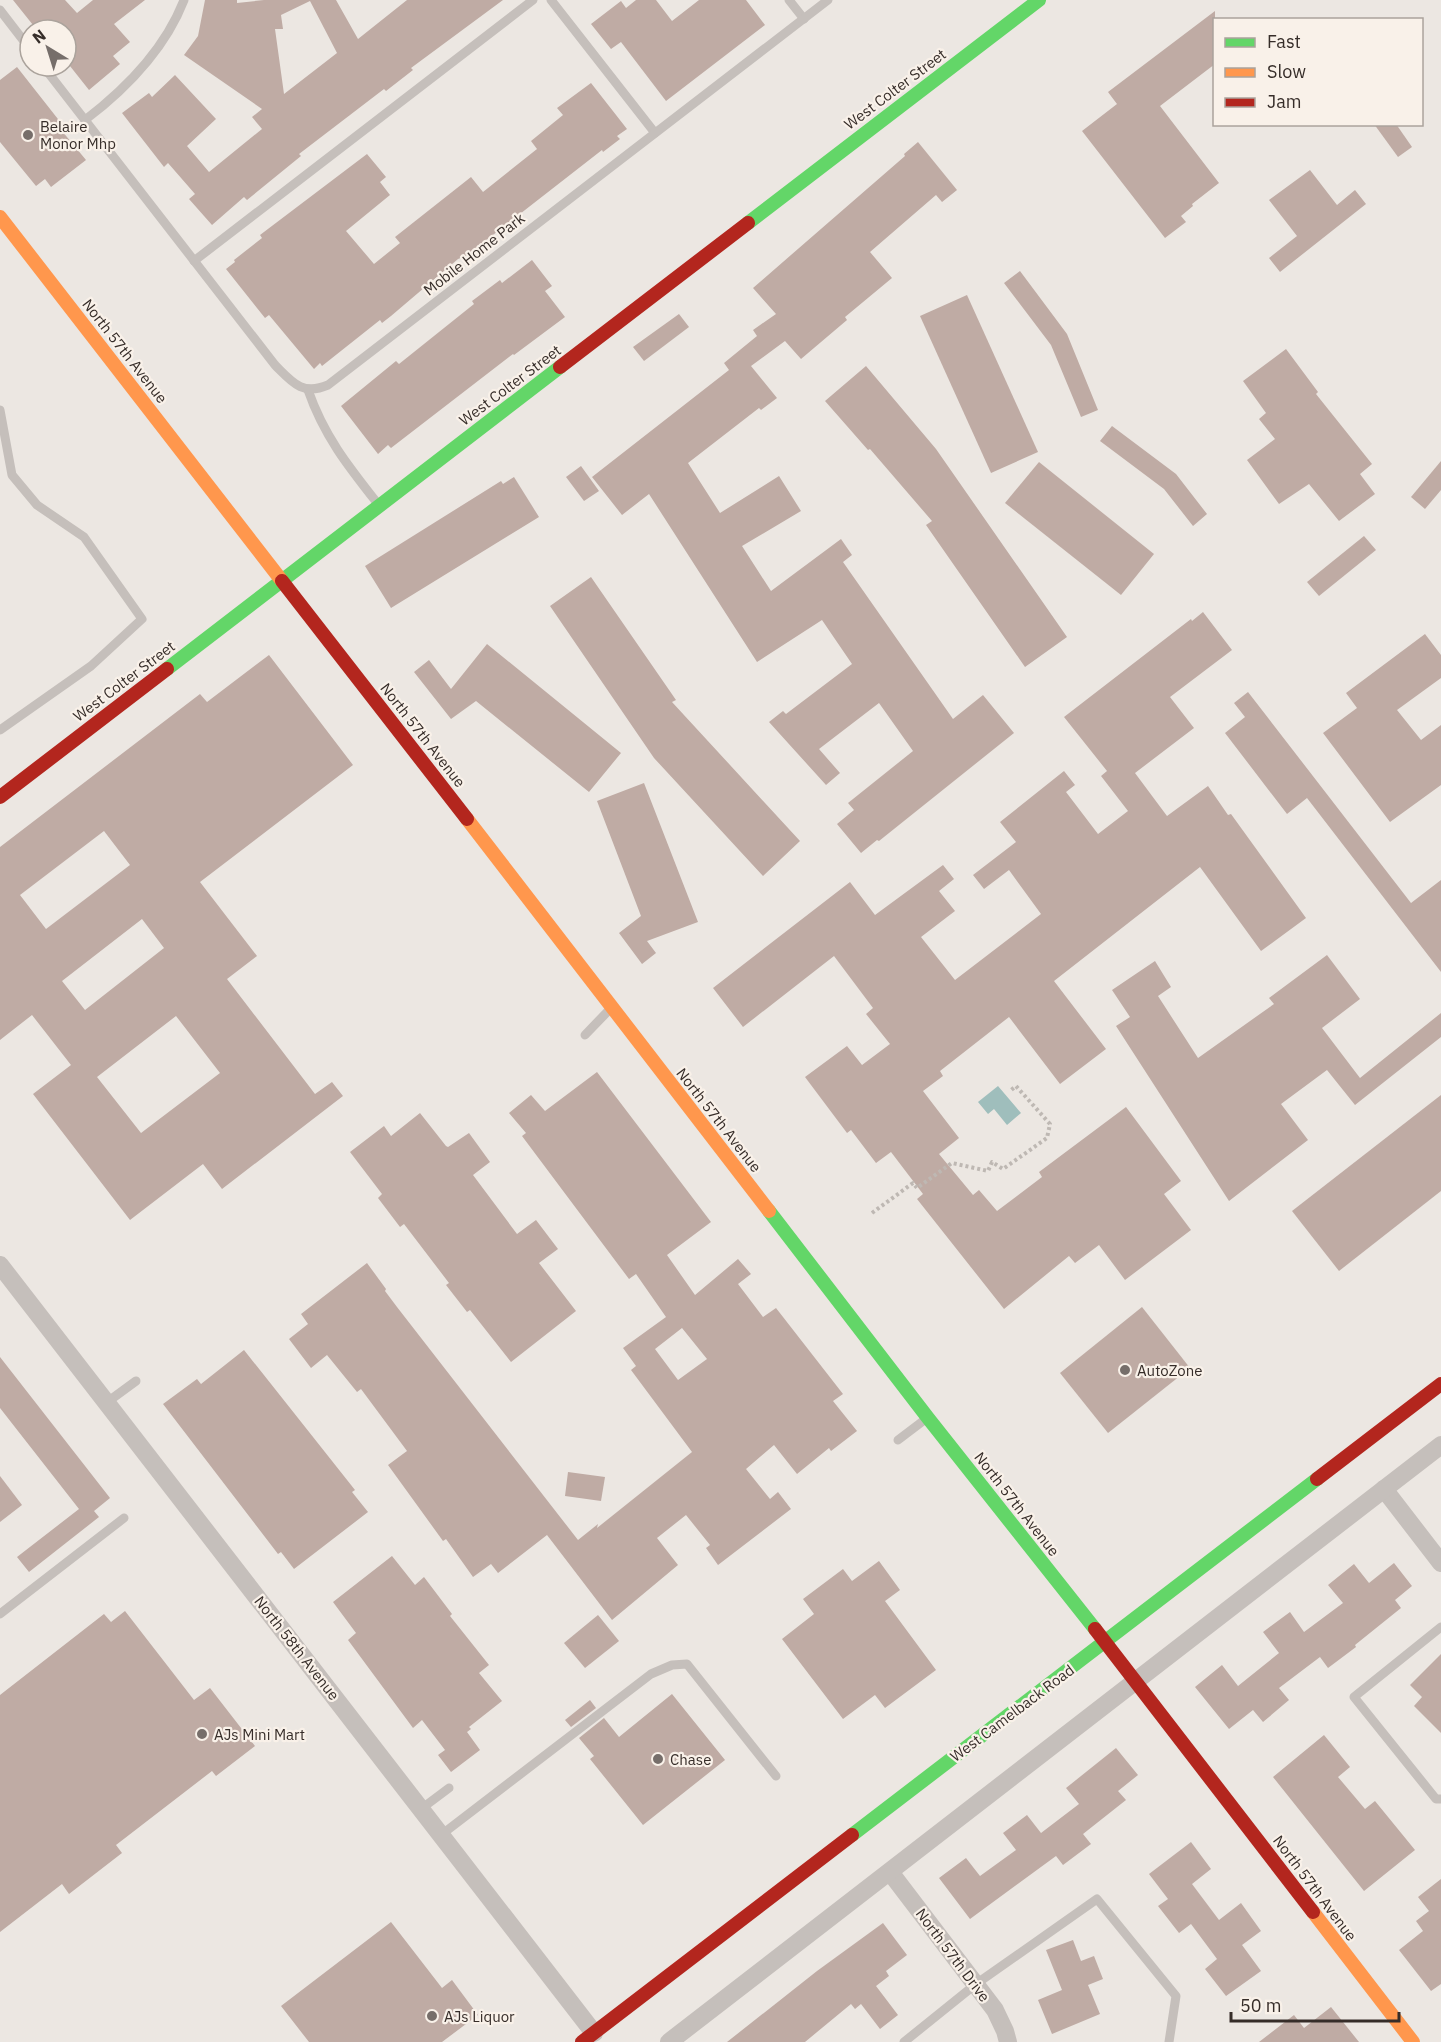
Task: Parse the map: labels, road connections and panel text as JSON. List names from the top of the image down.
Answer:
{
  "streets": {
    "street": [
      "West Colter Street",
      "North 57th Avenue",
      "North 58th Avenue",
      "West Camelback Road",
      "North 57th Drive"
    ],
    "lane": ["Mobile Home Park"]
  },
  "crossings": [
    ["West Colter Street", "North 57th Avenue"],
    ["North 57th Avenue", "West Camelback Road"],
    ["North 58th Avenue", "West Camelback Road"]
  ],
  "places": [
    "Belaire Monor Mhp",
    "AutoZone",
    "AJs Mini Mart",
    "Chase",
    "AJs Liquor"
  ],
  "legend": ["Fast", "Slow", "Jam"],
  "scale_bar": "50 m",
  "north": "top left"
}
